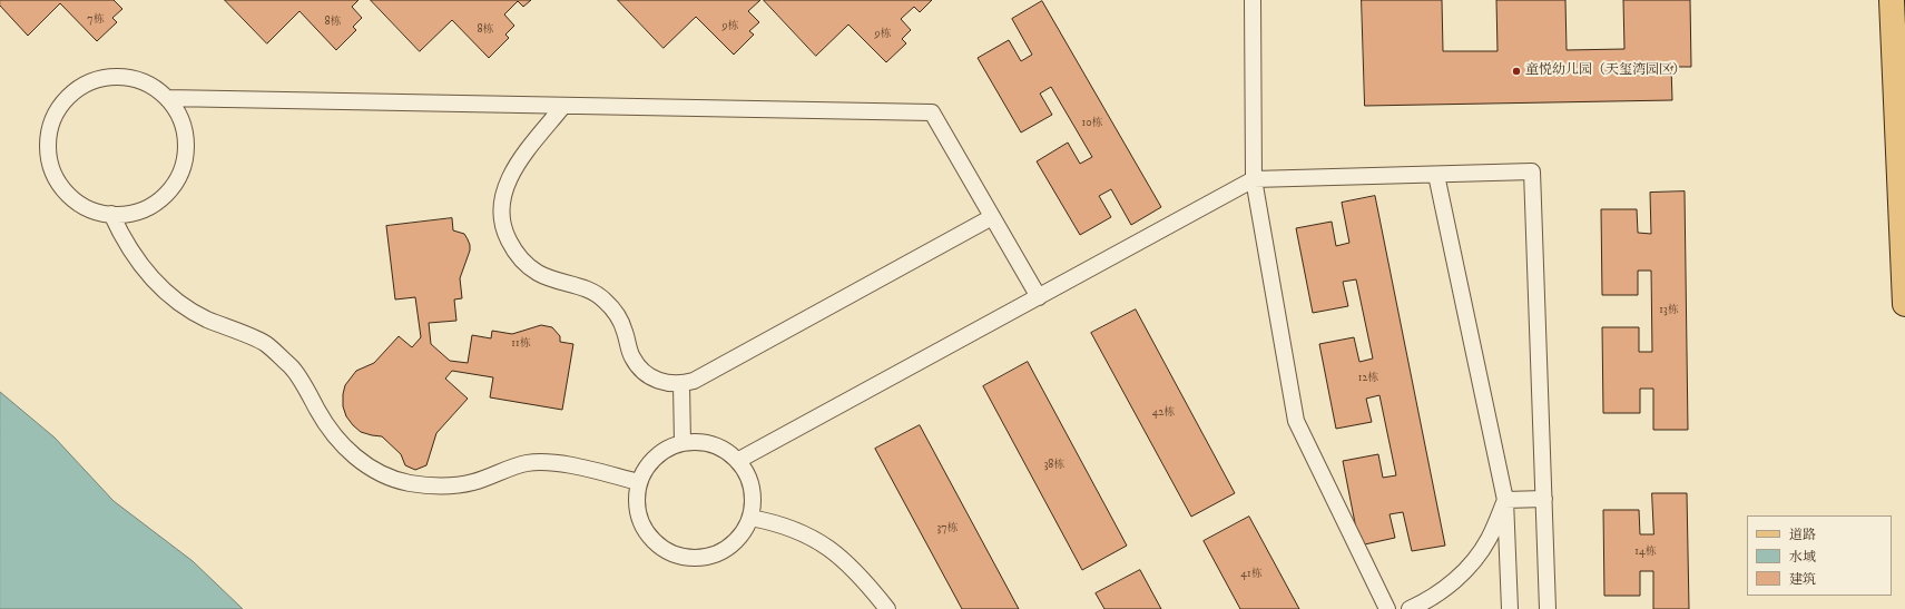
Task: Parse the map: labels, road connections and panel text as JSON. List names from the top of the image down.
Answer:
{
  "places": ["童悦幼儿园（天玺湾园区）"],
  "house_numbers": [
    "7栋",
    "8栋",
    "9栋",
    "8栋",
    "9栋",
    "10栋",
    "13栋",
    "11栋",
    "12栋",
    "42栋",
    "38栋",
    "37栋",
    "14栋",
    "41栋"
  ],
  "legend": ["道路", "水域", "建筑"]
}
